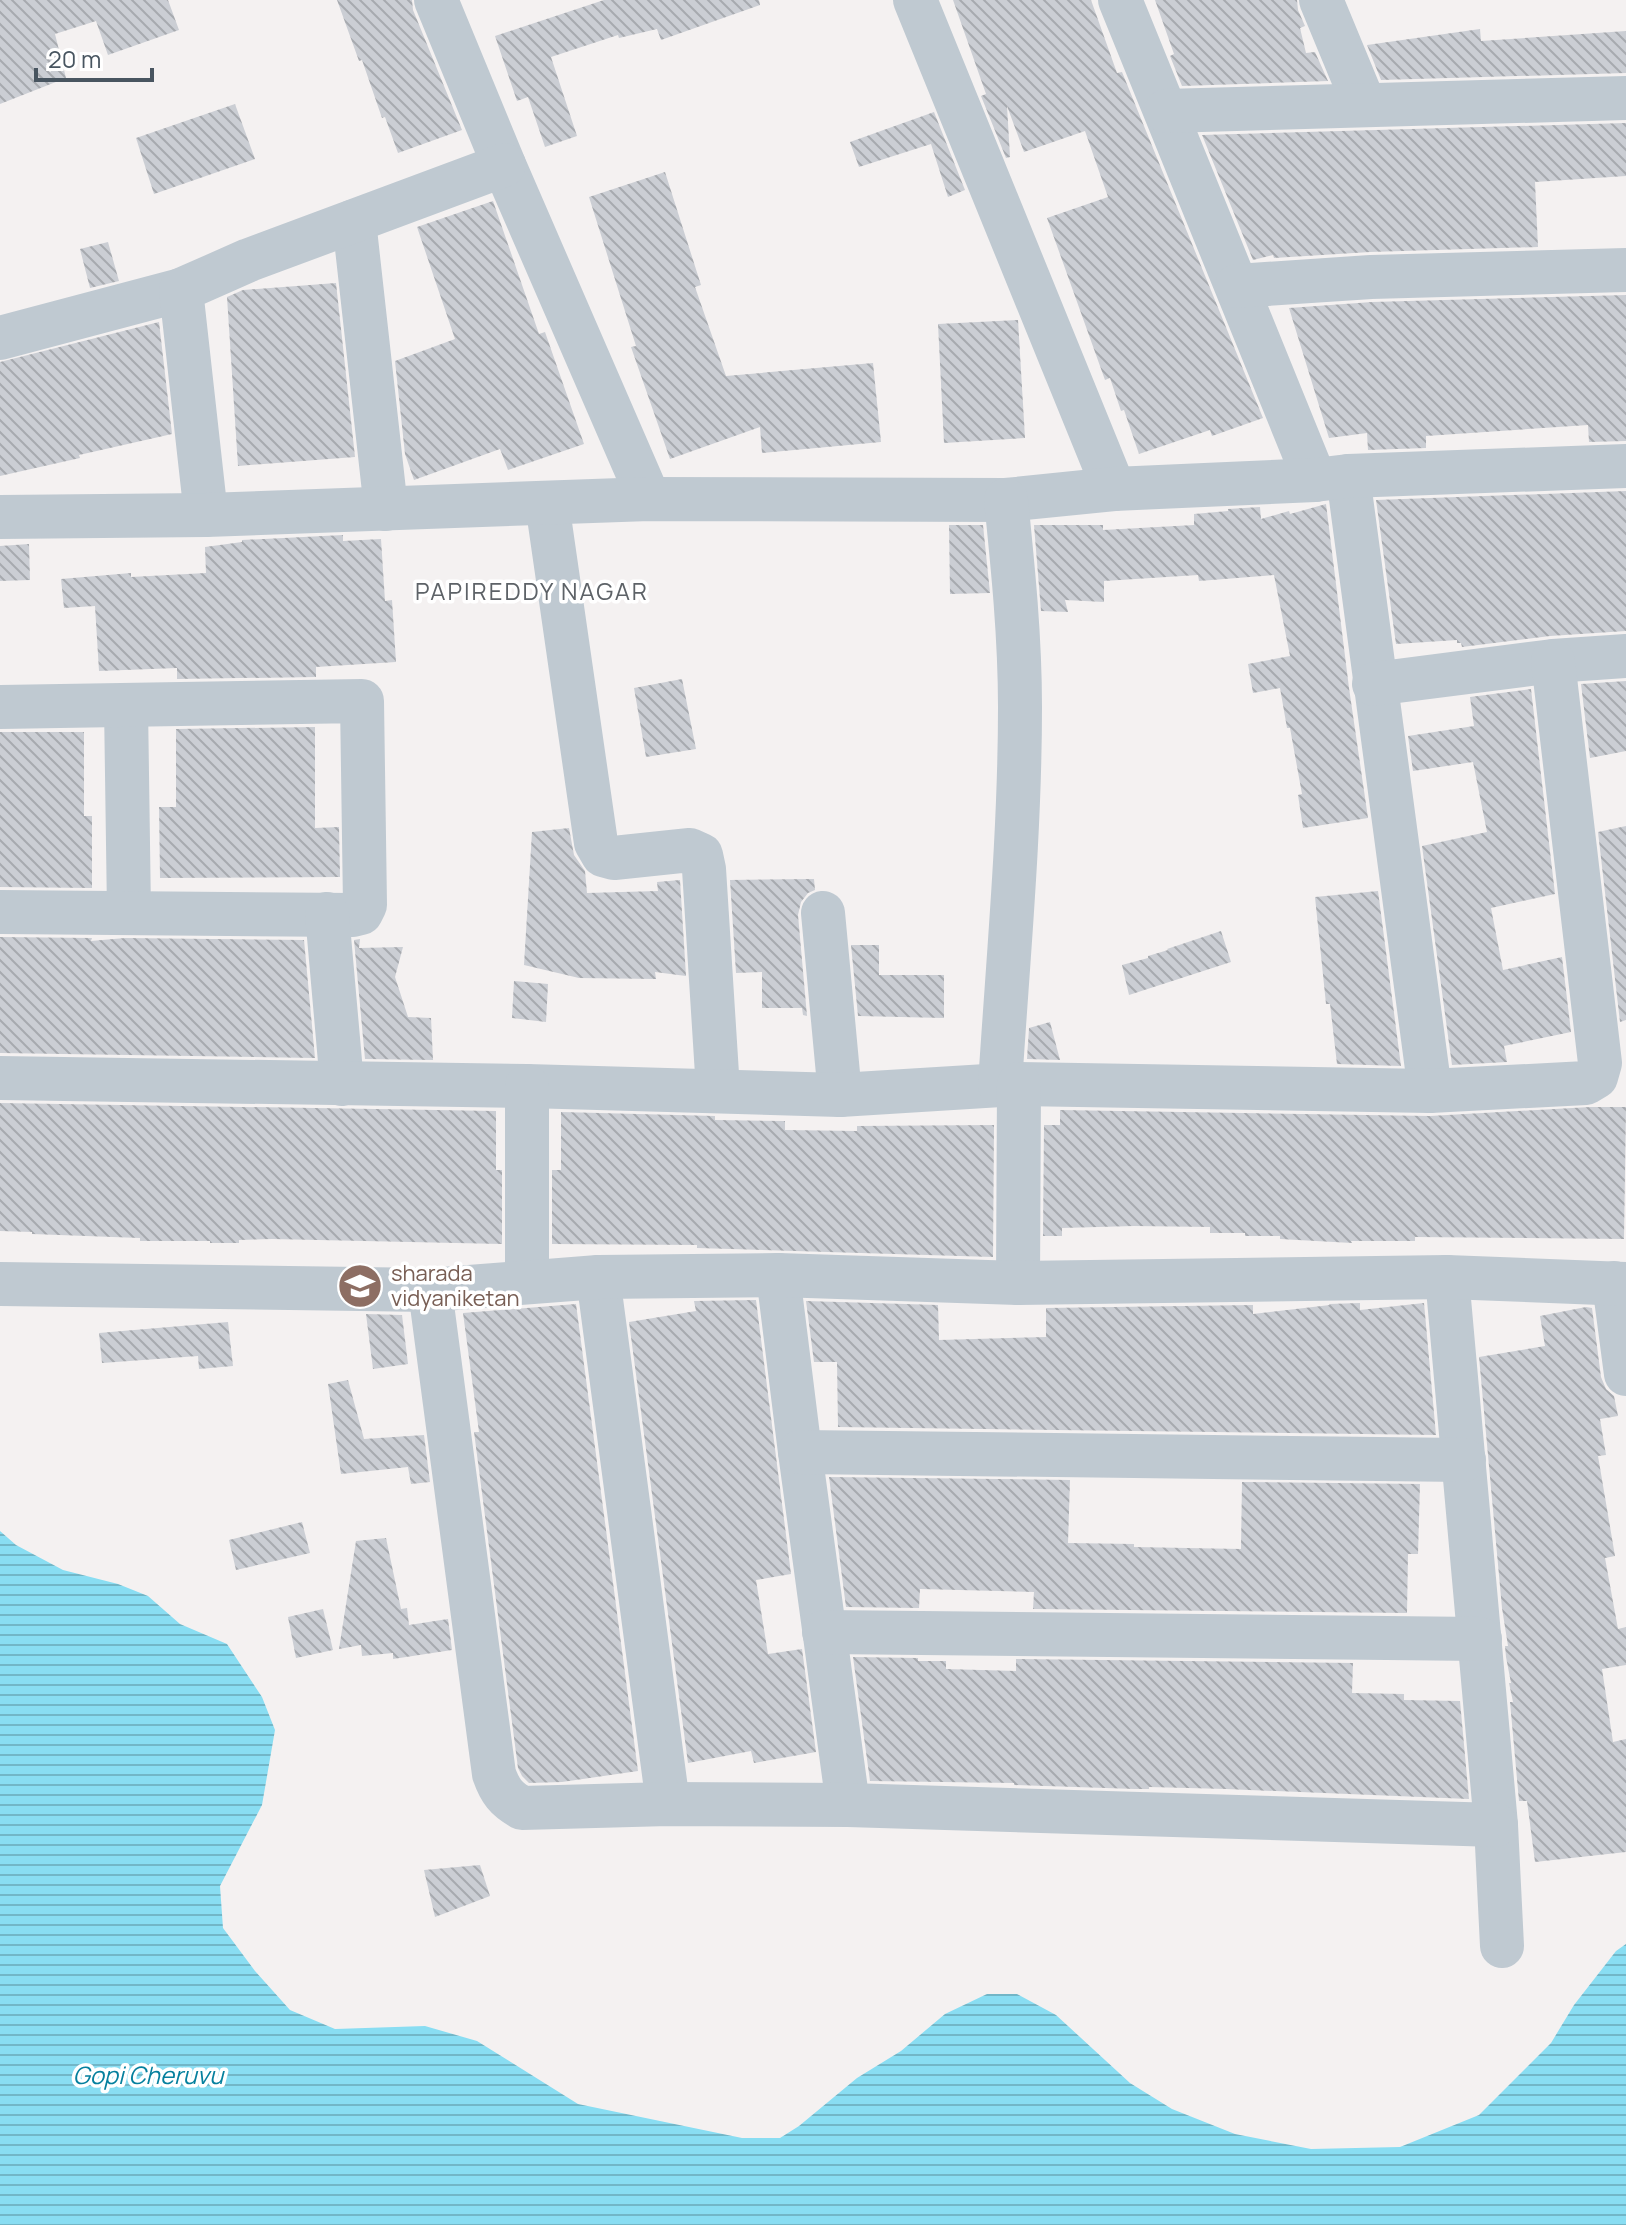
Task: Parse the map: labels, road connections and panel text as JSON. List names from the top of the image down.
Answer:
{
  "districts": ["PAPIREDDY NAGAR"],
  "water": ["Gopi Cheruvu"],
  "places": {
    "school or university": ["sharada vidyaniketan"]
  },
  "scale_bar": "20 m"
}
